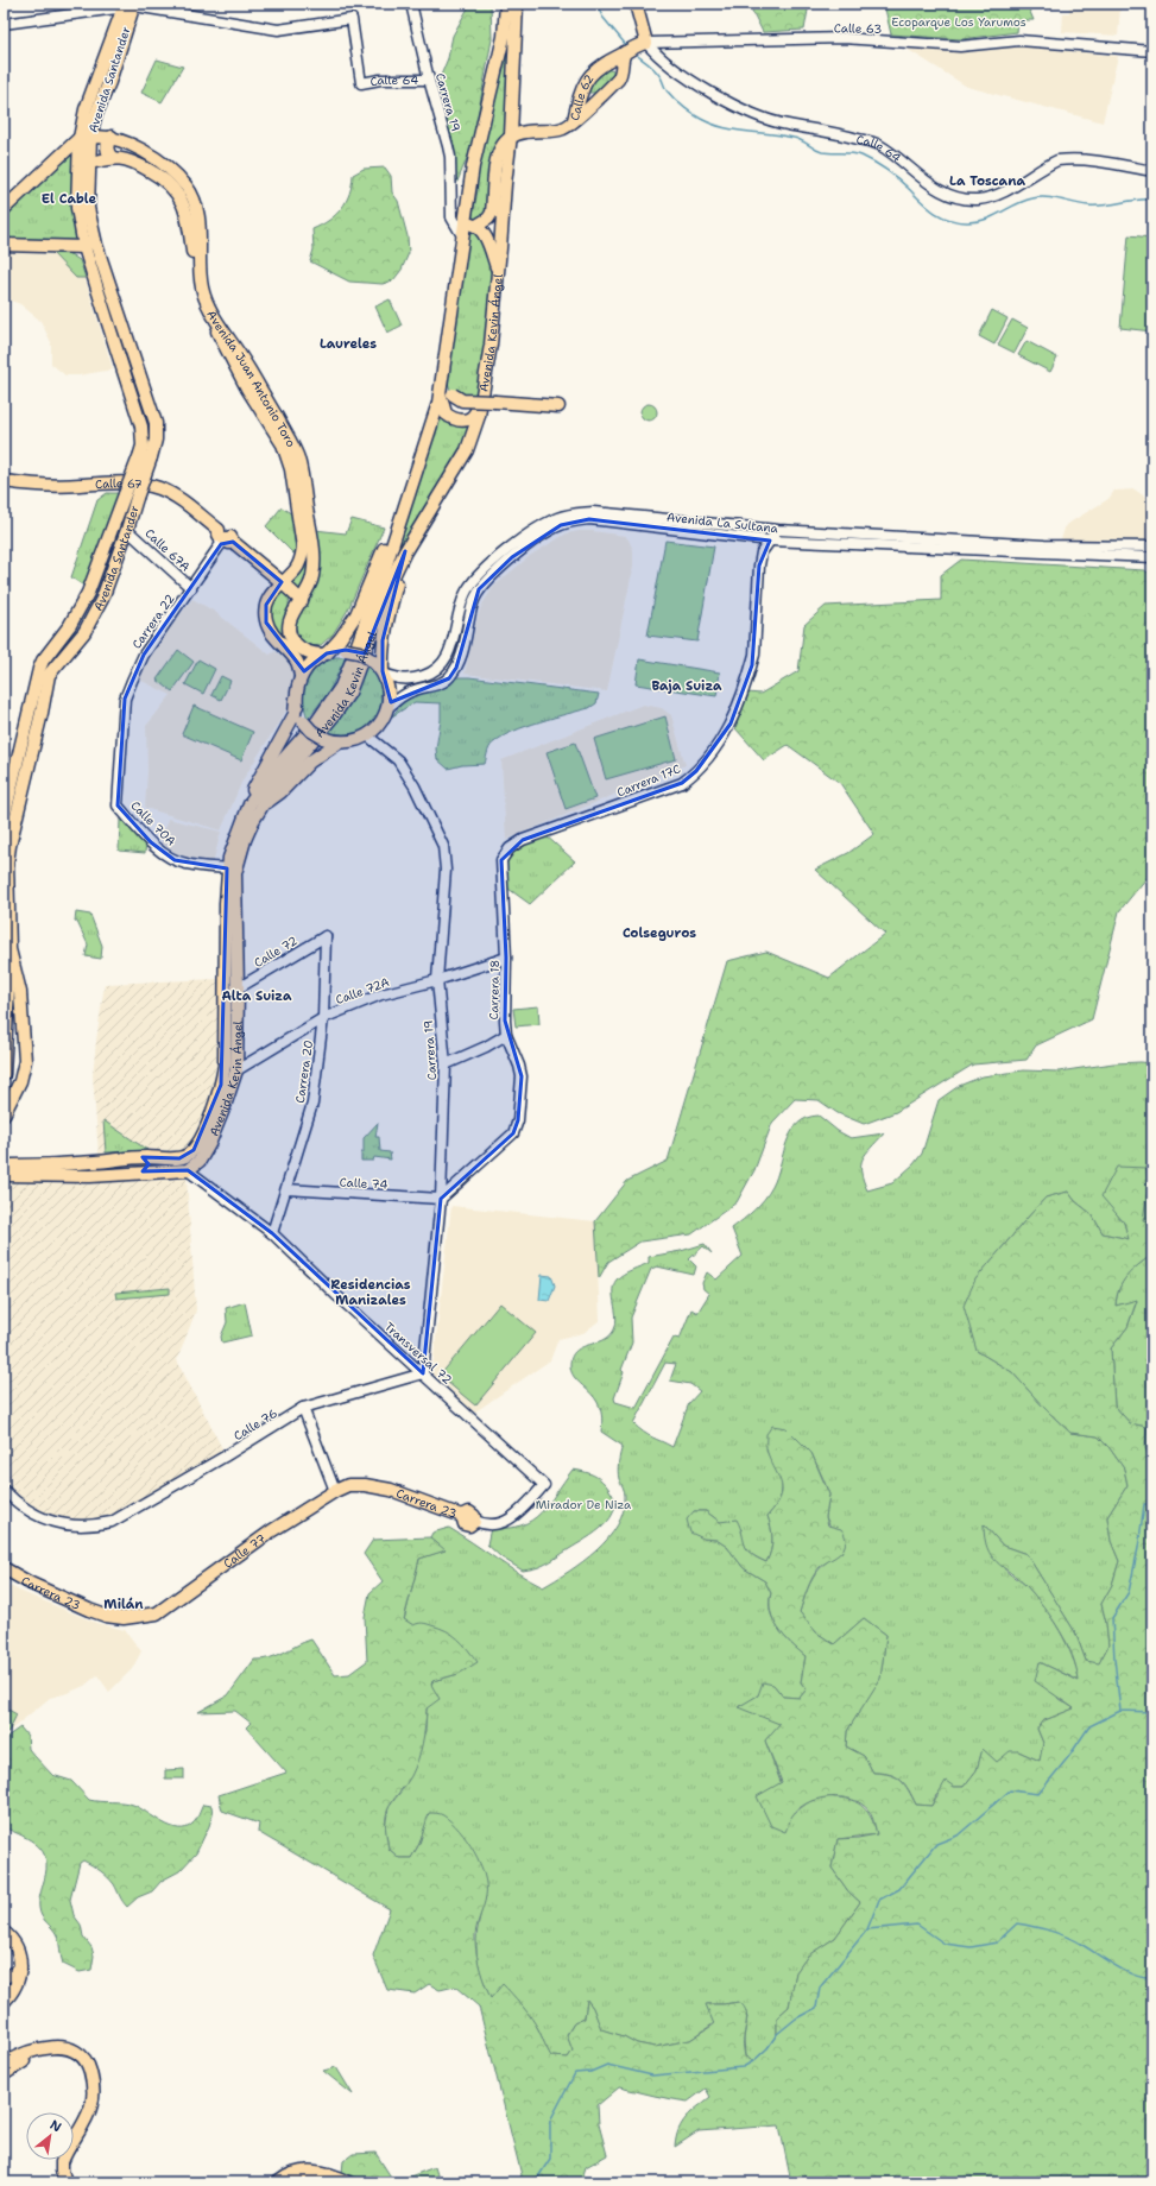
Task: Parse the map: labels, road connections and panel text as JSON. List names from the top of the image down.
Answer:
{
  "streets": {
    "main road": [
      "Avenida Santander",
      "Calle 62",
      "Avenida Kevin Ángel",
      "Avenida Juan Antonio Toro",
      "Calle 67",
      "Carrera 23",
      "Calle 77"
    ],
    "street": [
      "Calle 63",
      "Calle 64",
      "Carrera 19",
      "Avenida La Sultana",
      "Calle 67A",
      "Carrera 22",
      "Carrera 17C",
      "Calle 70A",
      "Calle 72",
      "Carrera 18",
      "Calle 72A",
      "Carrera 20",
      "Calle 74",
      "Transversal 72",
      "Calle 76"
    ]
  },
  "crossings": [
    ["Calle 63", "Calle 64"],
    ["Calle 63", "Calle 62"],
    ["Avenida Santander", "Calle 64"],
    ["Avenida Santander", "Avenida Juan Antonio Toro"],
    ["Avenida Santander", "Calle 67"],
    ["Avenida Santander", "Calle 67A"],
    ["Calle 64", "Calle 62"],
    ["Calle 64", "Carrera 19"],
    ["Calle 62", "Avenida Kevin Ángel"],
    ["Carrera 19", "Avenida Kevin Ángel"],
    ["Carrera 19", "Avenida Juan Antonio Toro"],
    ["Carrera 19", "Avenida La Sultana"],
    ["Carrera 19", "Carrera 18"],
    ["Carrera 19", "Calle 72A"],
    ["Carrera 19", "Calle 74"],
    ["Carrera 19", "Transversal 72"],
    ["Carrera 19", "Calle 76"],
    ["Avenida Kevin Ángel", "Calle 70A"],
    ["Avenida Kevin Ángel", "Calle 72"],
    ["Avenida Kevin Ángel", "Calle 72A"],
    ["Avenida Kevin Ángel", "Transversal 72"],
    ["Avenida Juan Antonio Toro", "Calle 67"],
    ["Avenida Juan Antonio Toro", "Avenida La Sultana"],
    ["Calle 67", "Carrera 22"],
    ["Avenida La Sultana", "Carrera 17C"],
    ["Calle 67A", "Carrera 22"],
    ["Carrera 22", "Calle 70A"],
    ["Carrera 17C", "Carrera 18"],
    ["Calle 72", "Carrera 20"],
    ["Carrera 18", "Calle 72A"],
    ["Carrera 18", "Calle 74"],
    ["Calle 72A", "Carrera 20"],
    ["Carrera 20", "Calle 74"],
    ["Carrera 20", "Transversal 72"],
    ["Transversal 72", "Calle 76"],
    ["Transversal 72", "Carrera 23"],
    ["Carrera 23", "Calle 77"]
  ],
  "districts": [
    "La Toscana",
    "El Cable",
    "Laureles",
    "Baja Suiza",
    "Colseguros",
    "Alta Suiza",
    "Residencias Manizales",
    "Milán"
  ],
  "parks": ["Ecoparque Los Yarumos", "Mirador De Niza"],
  "north": "top right"
}
